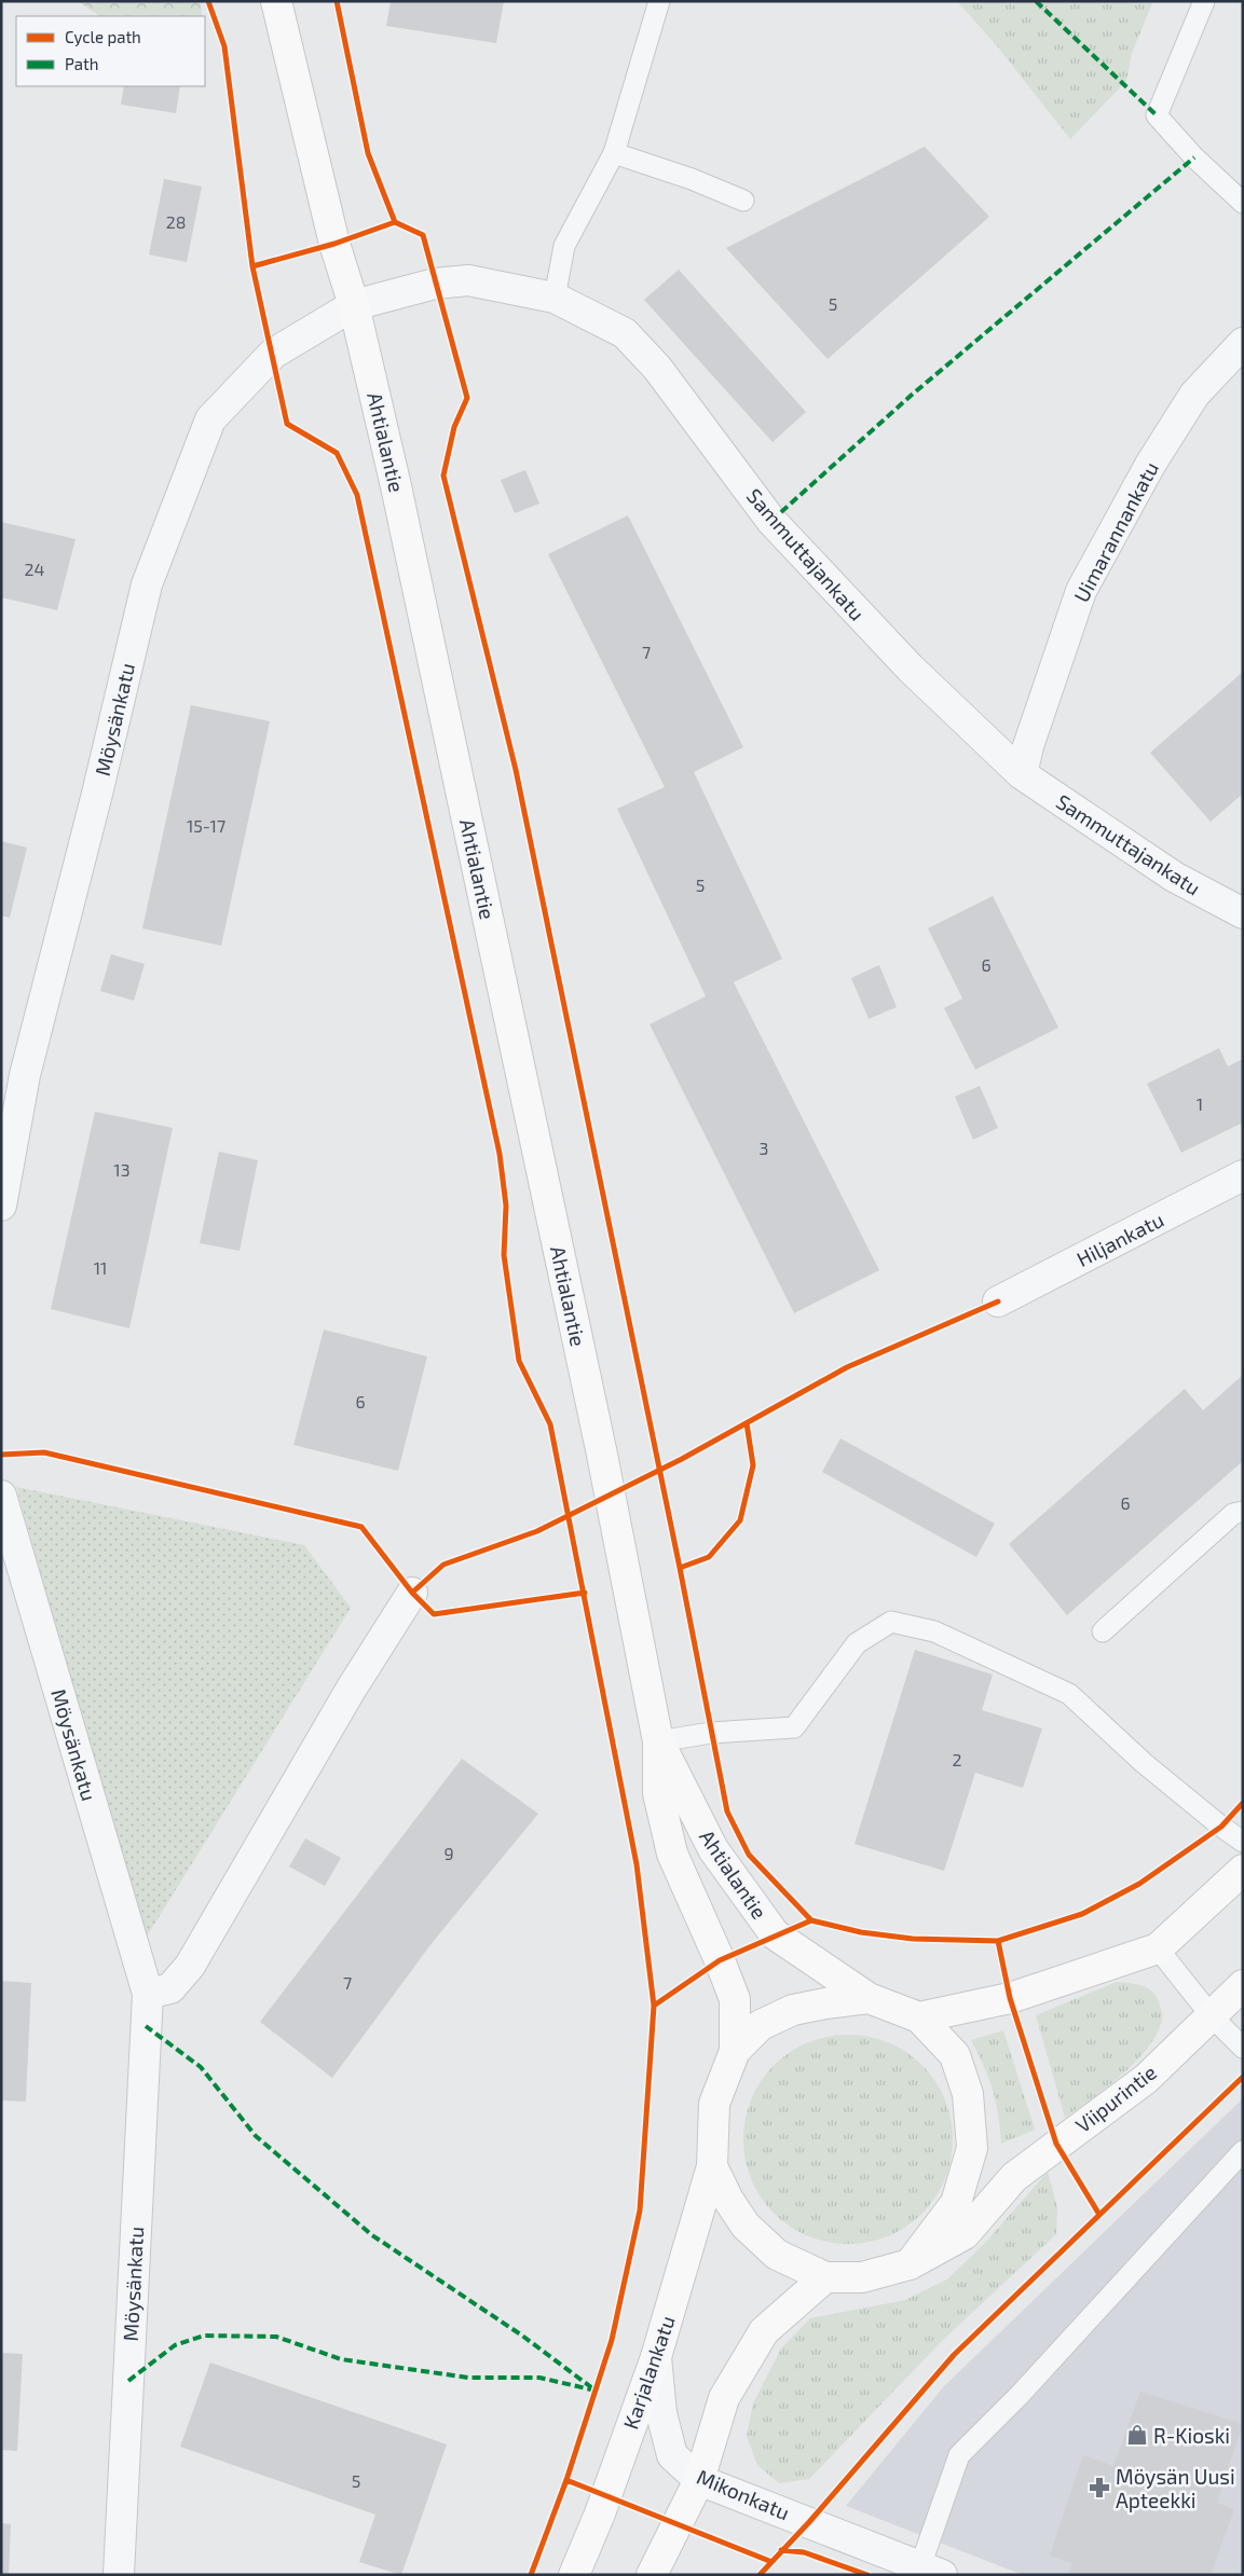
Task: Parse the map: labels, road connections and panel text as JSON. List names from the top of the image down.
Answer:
{
  "streets": {
    "main road": ["Ahtialantie", "Viipurintie", "Karjalankatu"],
    "street": [
      "Uimarannankatu",
      "Sammuttajankatu",
      "Möysänkatu",
      "Hiljankatu",
      "Mikonkatu"
    ]
  },
  "crossings": [
    ["Ahtialantie", "Sammuttajankatu"],
    ["Ahtialantie", "Möysänkatu"],
    ["Uimarannankatu", "Sammuttajankatu"],
    ["Sammuttajankatu", "Möysänkatu"],
    ["Karjalankatu", "Mikonkatu"]
  ],
  "places": {
    "shop": ["R-Kioski"],
    "pharmacy": ["Möysän Uusi Apteekki"]
  },
  "house_numbers": [
    "28",
    "5",
    "24",
    "7",
    "15-17",
    "5",
    "6",
    "1",
    "3",
    "13",
    "11",
    "6",
    "6",
    "2",
    "9",
    "7",
    "5"
  ],
  "legend": ["Cycle path", "Path"]
}
